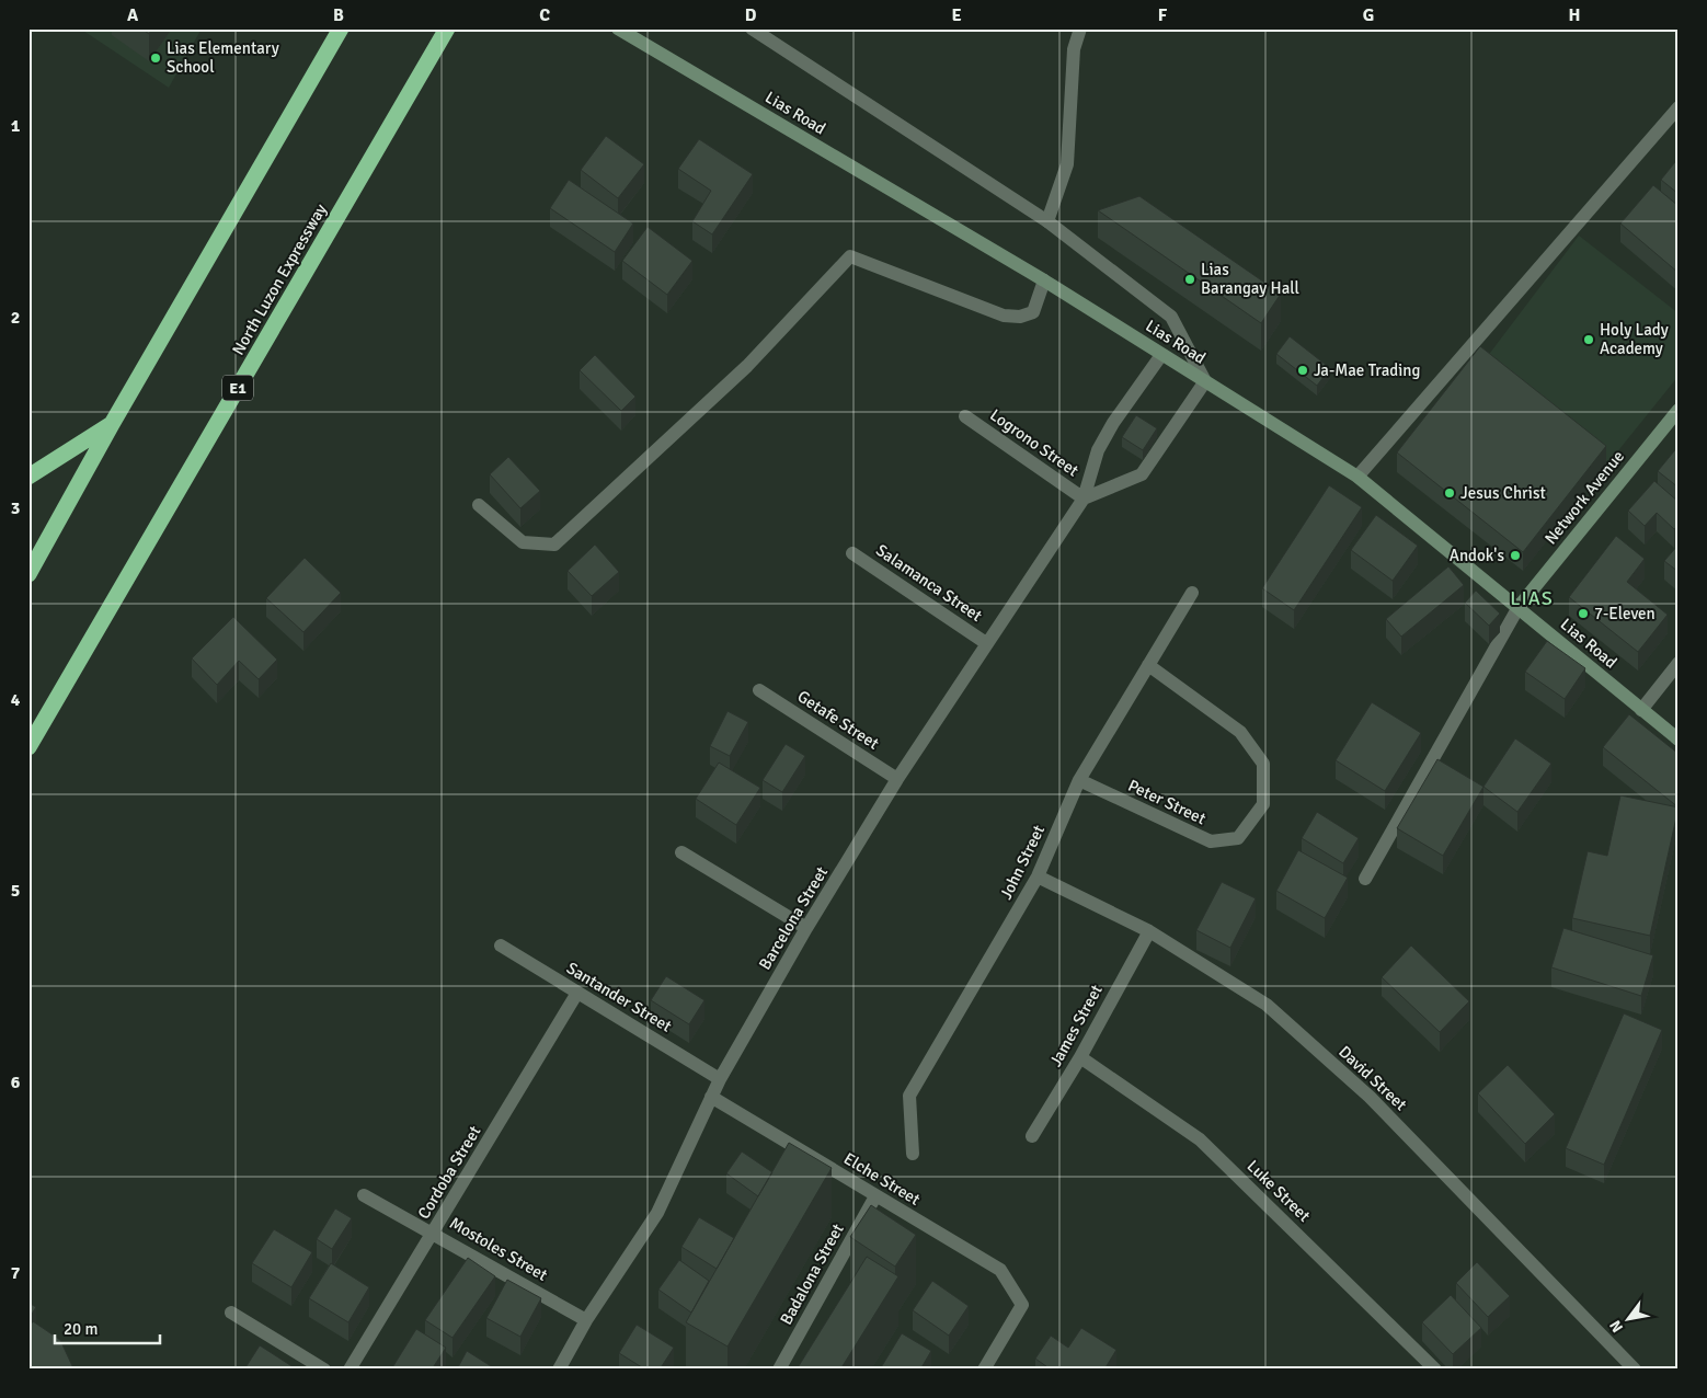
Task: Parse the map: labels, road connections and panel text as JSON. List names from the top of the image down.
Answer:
{
  "streets": {
    "highway": ["North Luzon Expressway", "E1"],
    "main road": ["Lias Road", "Network Avenue"],
    "street": [
      "Logrono Street",
      "Salamanca Street",
      "Getafe Street",
      "Peter Street",
      "John Street",
      "Barcelona Street",
      "Santander Street",
      "James Street",
      "David Street",
      "Cordoba Street",
      "Elche Street",
      "Luke Street",
      "Mostoles Street",
      "Badalona Street"
    ]
  },
  "crossings": [
    ["Lias Road", "Network Avenue"],
    ["Lias Road", "Barcelona Street"],
    ["Logrono Street", "Barcelona Street"],
    ["Salamanca Street", "Barcelona Street"],
    ["Getafe Street", "Barcelona Street"],
    ["Peter Street", "John Street"],
    ["John Street", "David Street"],
    ["Barcelona Street", "Santander Street"],
    ["Barcelona Street", "Elche Street"],
    ["Barcelona Street", "Mostoles Street"],
    ["Santander Street", "Cordoba Street"],
    ["James Street", "David Street"],
    ["James Street", "Luke Street"],
    ["Cordoba Street", "Mostoles Street"],
    ["Elche Street", "Badalona Street"]
  ],
  "districts": ["LIAS"],
  "places": [
    "Lias Elementary School",
    "Lias Barangay Hall",
    "Holy Lady Academy",
    "Ja-Mae Trading",
    "Jesus Christ",
    "Andok's",
    "7-Eleven"
  ],
  "scale_bar": "20 m",
  "north": "bottom left",
  "grid": {
    "columns": [
      "A",
      "B",
      "C",
      "D",
      "E",
      "F",
      "G",
      "H"
    ],
    "rows": [
      "1",
      "2",
      "3",
      "4",
      "5",
      "6",
      "7"
    ]
  }
}
